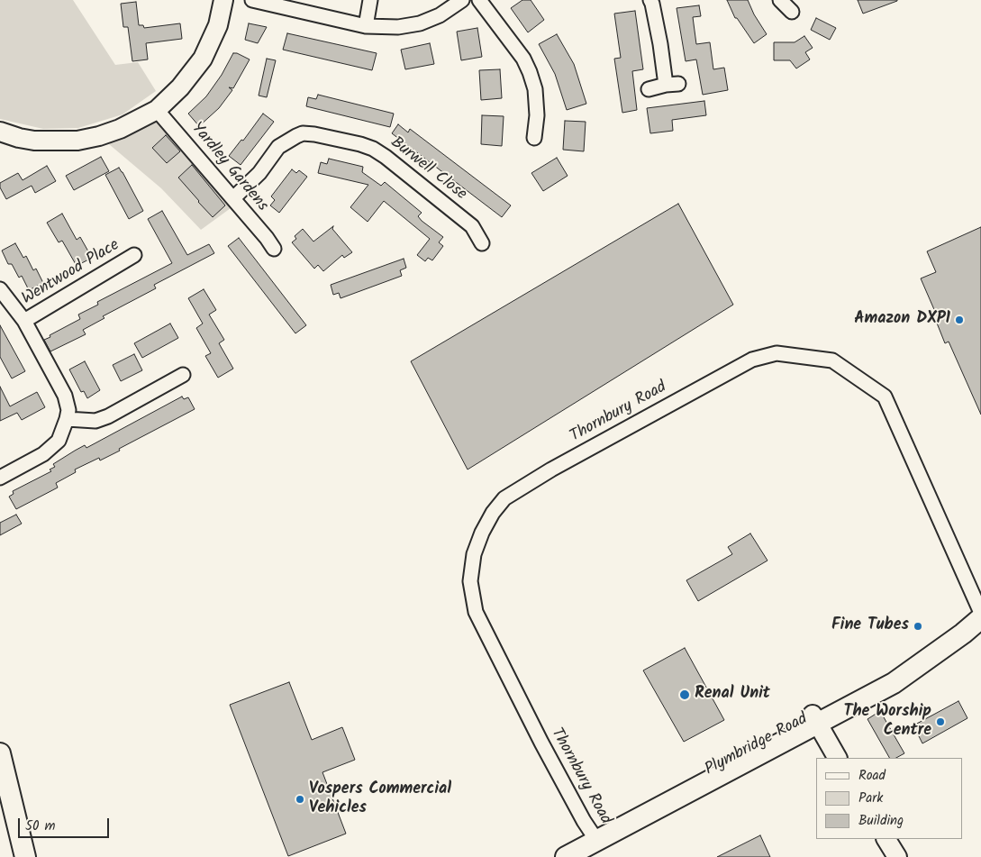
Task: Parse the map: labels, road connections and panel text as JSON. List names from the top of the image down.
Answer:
{
  "streets": {
    "main road": ["Plymbridge Road"],
    "street": [
      "Yardley Gardens",
      "Burwell Close",
      "Wentwood Place",
      "Thornbury Road"
    ]
  },
  "crossings": [
    ["Yardley Gardens", "Burwell Close"],
    ["Thornbury Road", "Plymbridge Road"]
  ],
  "places": [
    "Amazon DXP1",
    "Fine Tubes",
    "Renal Unit",
    "The Worship Centre",
    "Vospers Commercial Vehicles"
  ],
  "legend": ["Road", "Park", "Building"],
  "scale_bar": "50 m"
}
